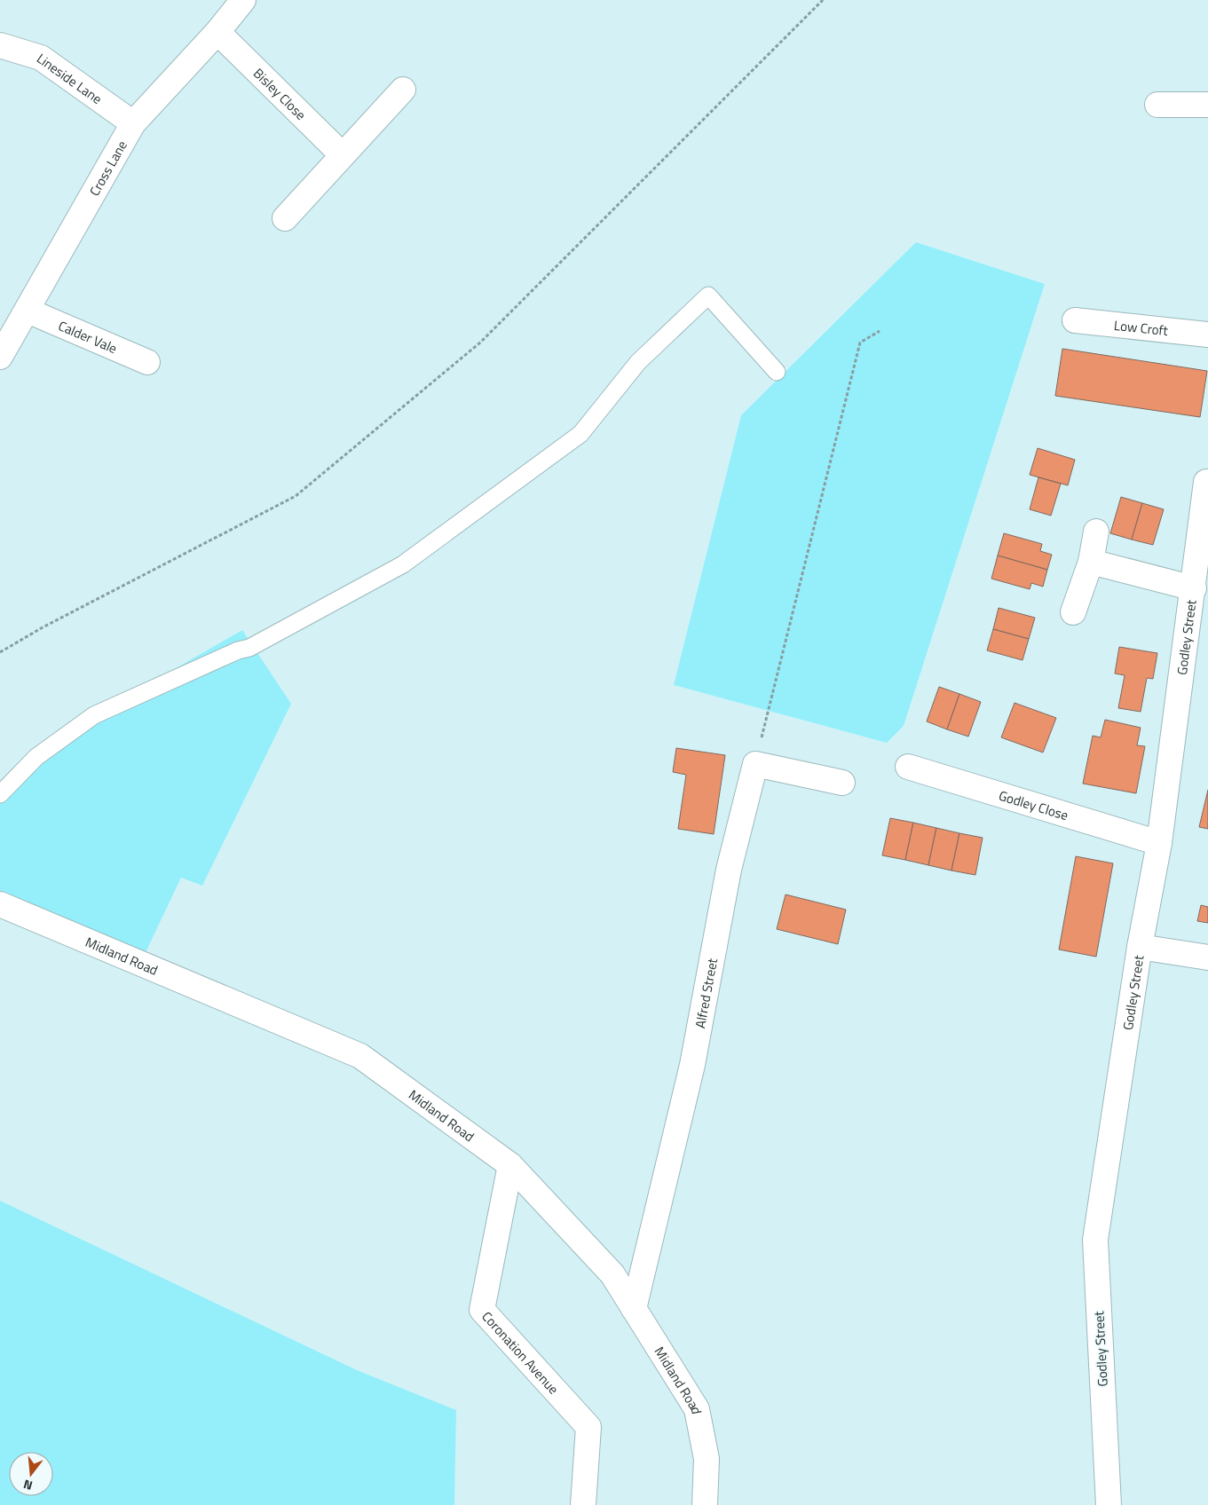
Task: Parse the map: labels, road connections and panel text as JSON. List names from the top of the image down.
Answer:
{
  "streets": {
    "street": [
      "Lineside Lane",
      "Bisley Close",
      "Cross Lane",
      "Low Croft",
      "Calder Vale",
      "Godley Street",
      "Godley Close",
      "Midland Road",
      "Alfred Street",
      "Coronation Avenue"
    ]
  },
  "crossings": [
    ["Lineside Lane", "Cross Lane"],
    ["Bisley Close", "Cross Lane"],
    ["Cross Lane", "Calder Vale"],
    ["Godley Street", "Godley Close"],
    ["Midland Road", "Alfred Street"],
    ["Midland Road", "Coronation Avenue"]
  ],
  "north": "bottom"
}
